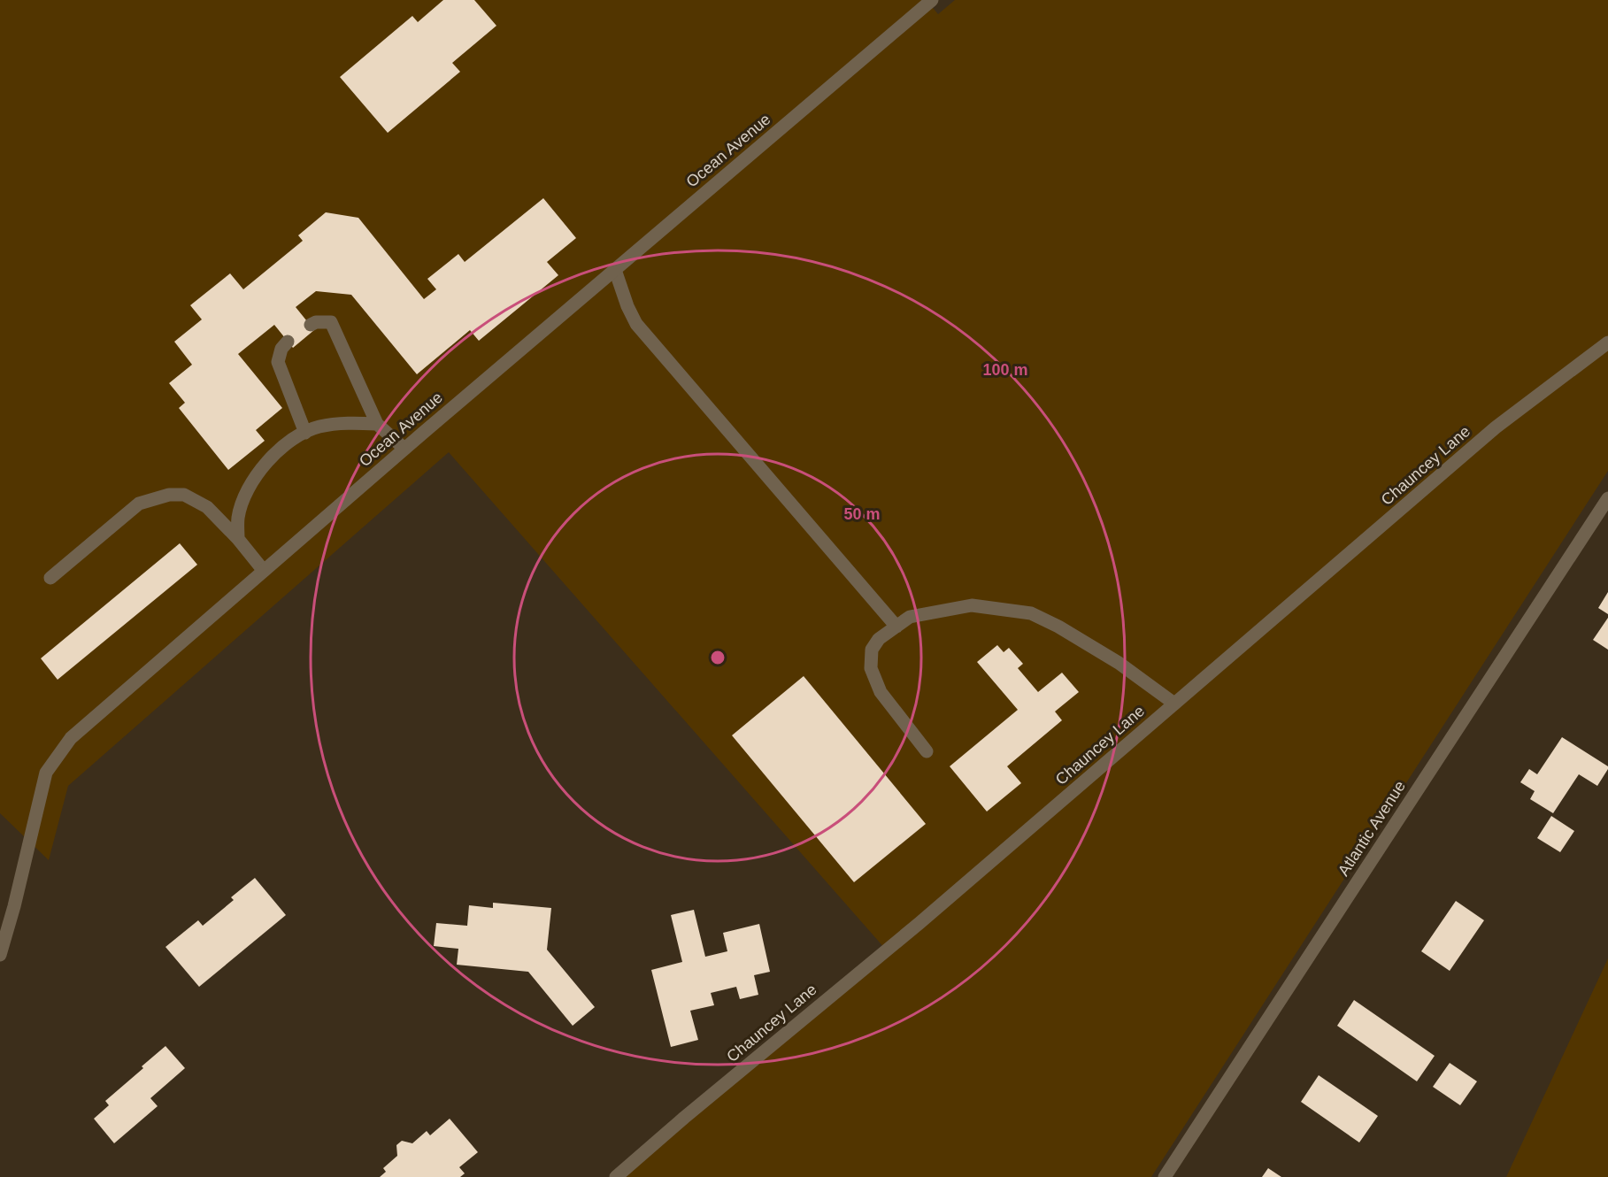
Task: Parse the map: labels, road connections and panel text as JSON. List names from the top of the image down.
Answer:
{
  "streets": {
    "street": ["Ocean Avenue", "Chauncey Lane", "Atlantic Avenue"]
  },
  "rings": ["100 m", "50 m"]
}
